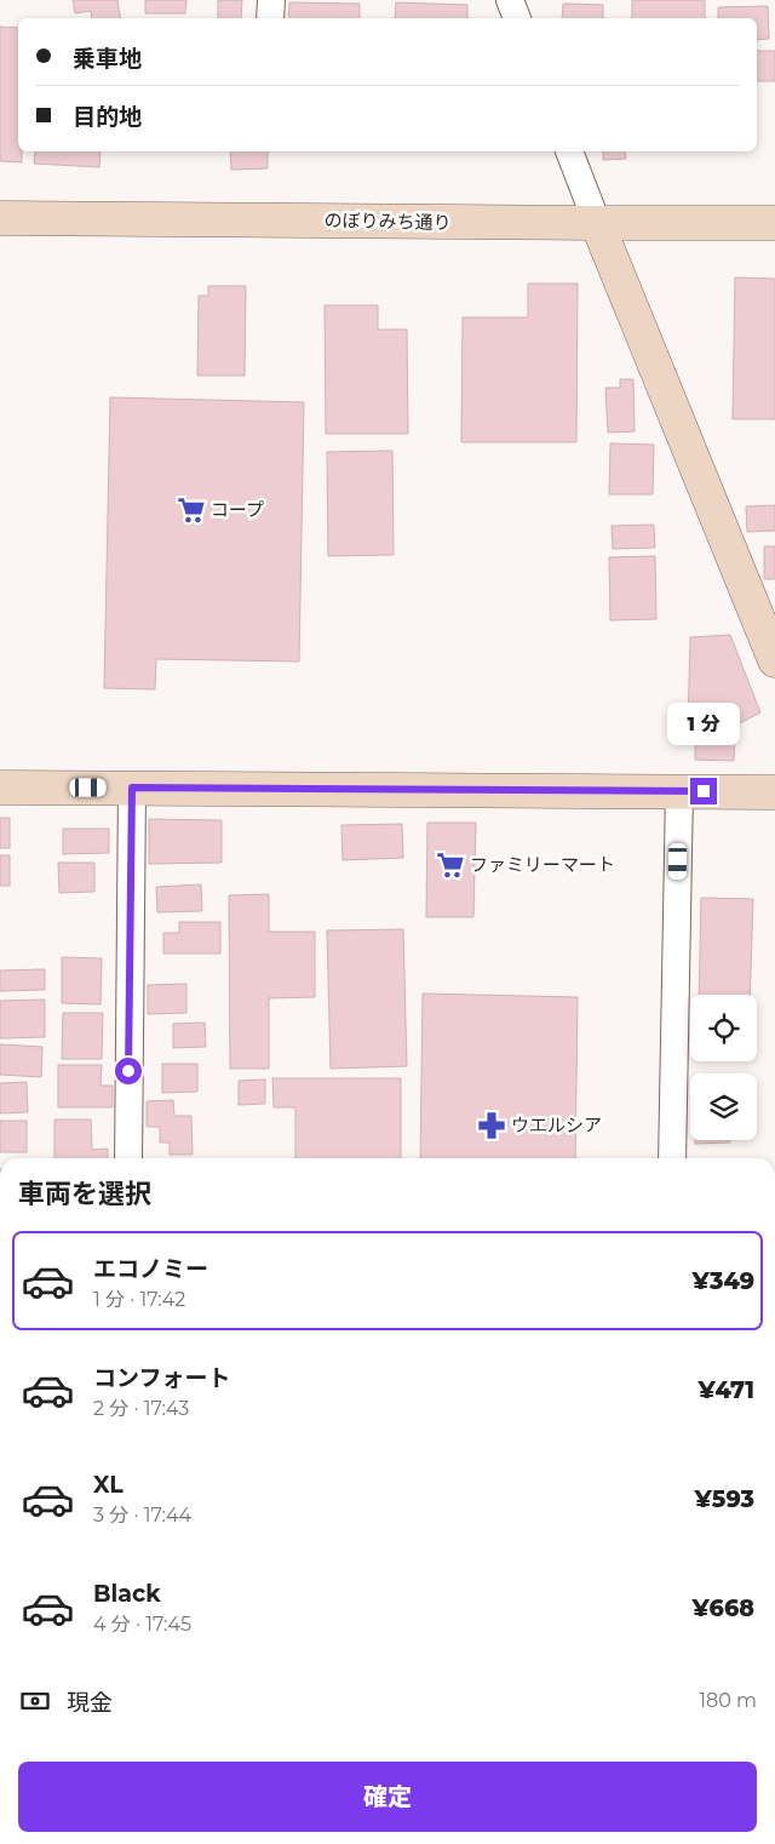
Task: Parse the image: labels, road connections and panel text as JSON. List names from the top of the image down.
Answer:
{
  "streets": {
    "street": ["のぼりみち通り"]
  },
  "places": {
    "supermarket": ["コープ", "ファミリーマート"],
    "pharmacy": ["ウエルシア"]
  },
  "page": {
    "banner": ["乗車地", "目的地"],
    "bubble": "1 分",
    "heading": "車両を選択",
    "list": [
      {
        "name": "エコノミー",
        "note": "1 分 · 17:42",
        "value": "¥349"
      },
      {
        "name": "コンフォート",
        "note": "2 分 · 17:43",
        "value": "¥471"
      },
      {
        "name": "XL",
        "note": "3 分 · 17:44",
        "value": "¥593"
      },
      {
        "name": "Black",
        "note": "4 分 · 17:45",
        "value": "¥668"
      }
    ],
    "pay": ["現金", "180 m"],
    "buttons": "確定"
  }
}
